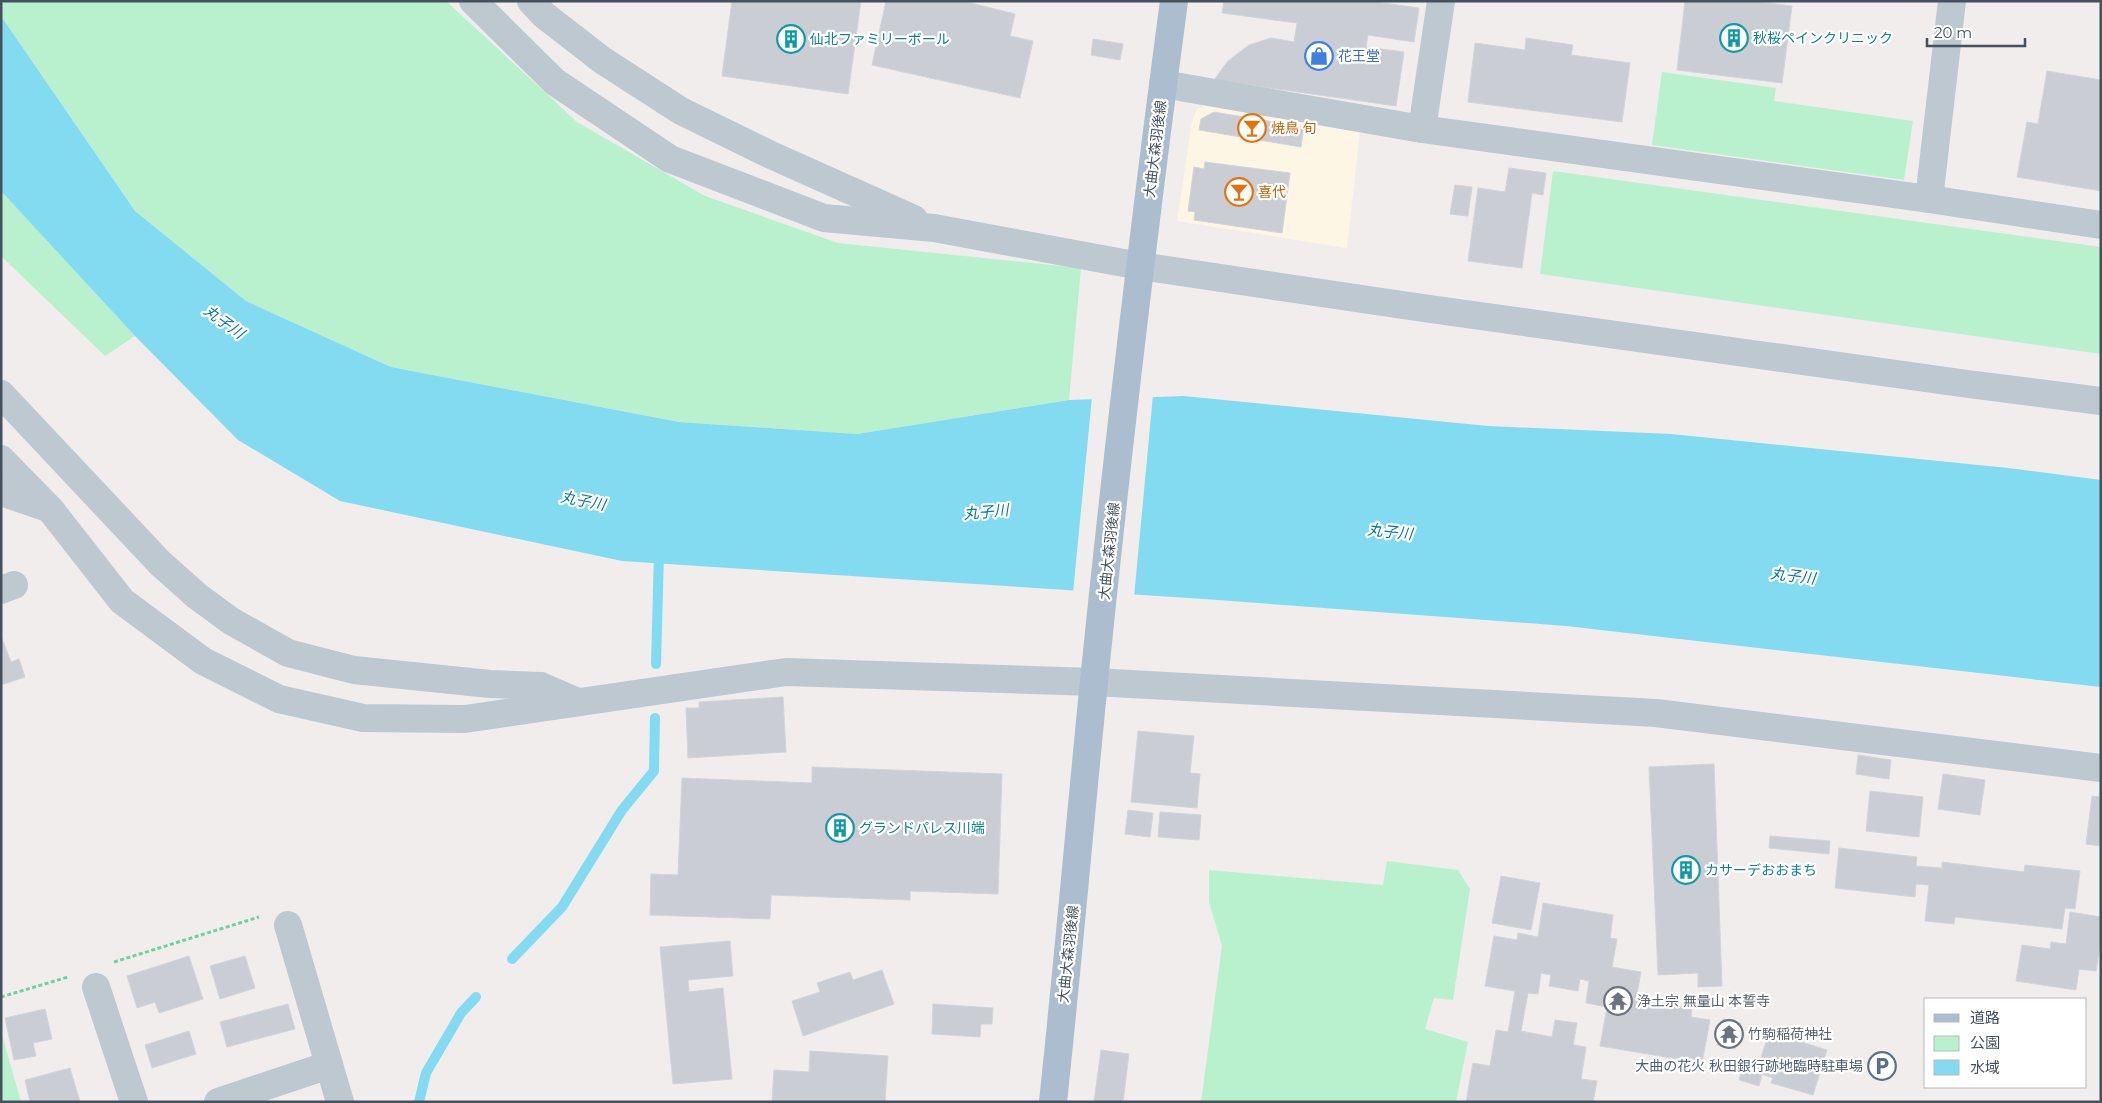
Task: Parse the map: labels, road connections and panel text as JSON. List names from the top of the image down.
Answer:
{
  "streets": {
    "main road": ["大曲大森羽後線"]
  },
  "water": ["丸子川"],
  "places": {
    "building": [
      "秋桜ペインクリニック",
      "仙北ファミリーボール",
      "グランドパレス川端",
      "カサーデおおまち"
    ],
    "shop": ["花王堂"],
    "bar": ["焼鳥 旬", "喜代"],
    "temple": ["浄土宗 無量山 本誓寺", "竹駒稲荷神社"],
    "parking": ["大曲の花火 秋田銀行跡地臨時駐車場"]
  },
  "legend": ["道路", "公園", "水域"],
  "scale_bar": "20 m"
}
